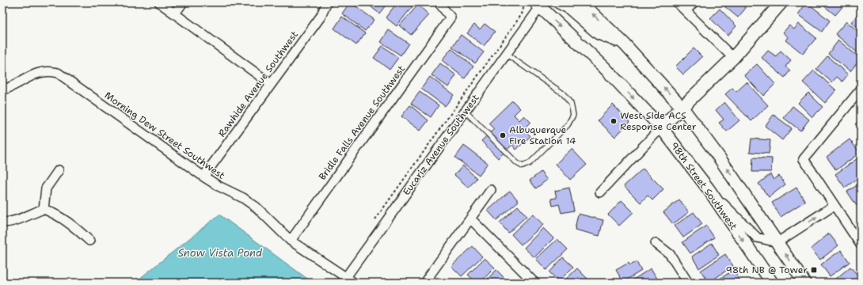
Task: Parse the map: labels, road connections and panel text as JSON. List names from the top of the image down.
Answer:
{
  "streets": {
    "main road": ["98th Street Southwest"],
    "street": [
      "Rawhide Avenue Southwest",
      "Bridle Falls Avenue Southwest",
      "Morning Dew Street Southwest",
      "Eucariz Avenue Southwest"
    ]
  },
  "crossings": [
    ["Rawhide Avenue Southwest", "Morning Dew Street Southwest"],
    ["Bridle Falls Avenue Southwest", "Morning Dew Street Southwest"],
    ["Morning Dew Street Southwest", "Eucariz Avenue Southwest"],
    ["Eucariz Avenue Southwest", "98th Street Southwest"]
  ],
  "water": ["Snow Vista Pond"],
  "places": {
    "other": ["West Side ACS Response Center", "Albuquerque Fire Station 14"],
    "transit": ["98th NB @ Tower"]
  }
}
